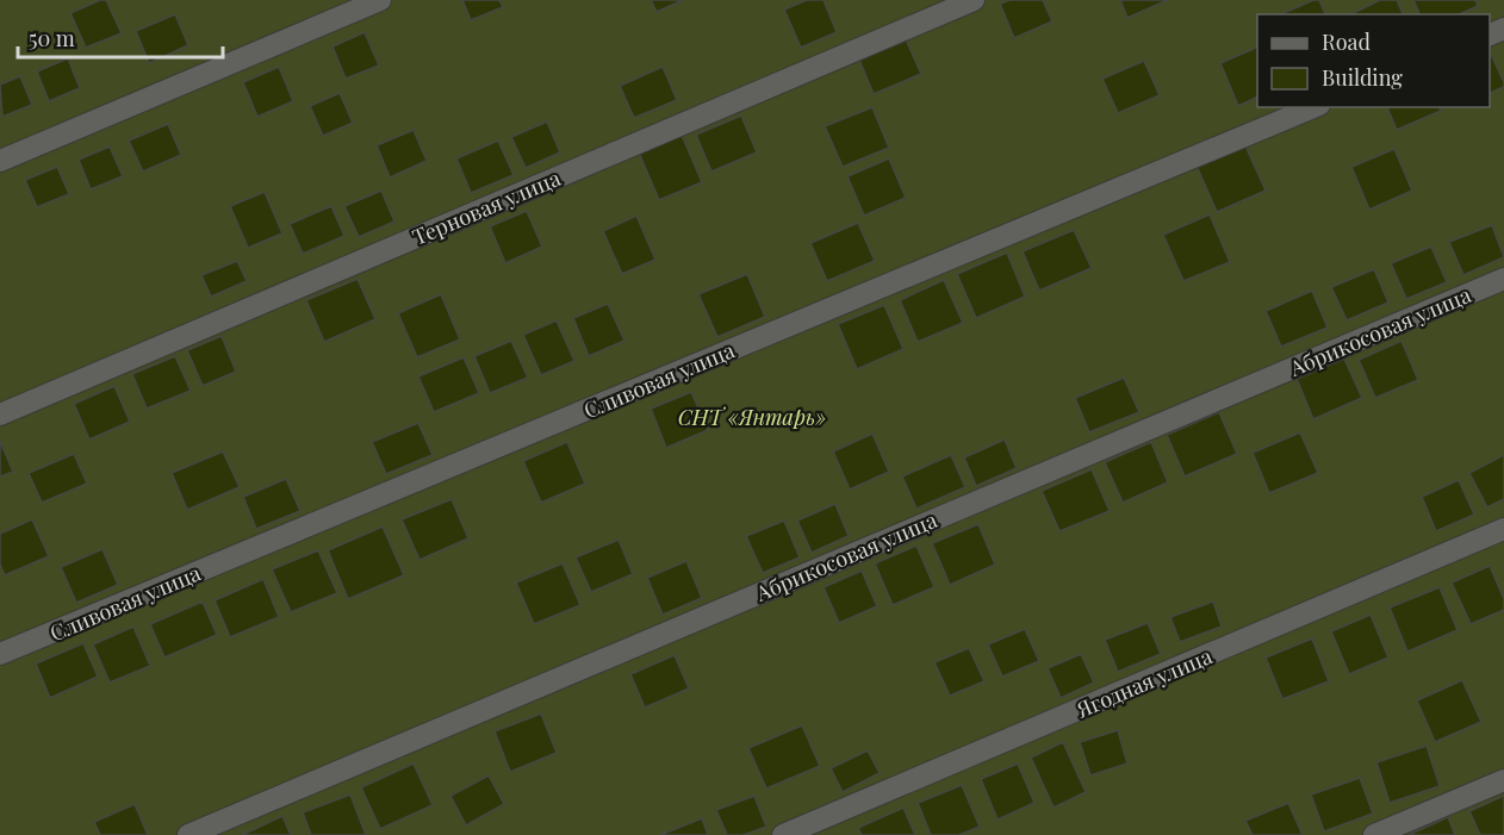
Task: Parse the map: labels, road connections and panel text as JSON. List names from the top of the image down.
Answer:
{
  "streets": {
    "street": [
      "Терновая улица",
      "Абрикосовая улица",
      "Сливовая улица",
      "Ягодная улица"
    ]
  },
  "parks": ["СНТ «Янтарь»"],
  "legend": ["Road", "Building"],
  "scale_bar": "50 m"
}
